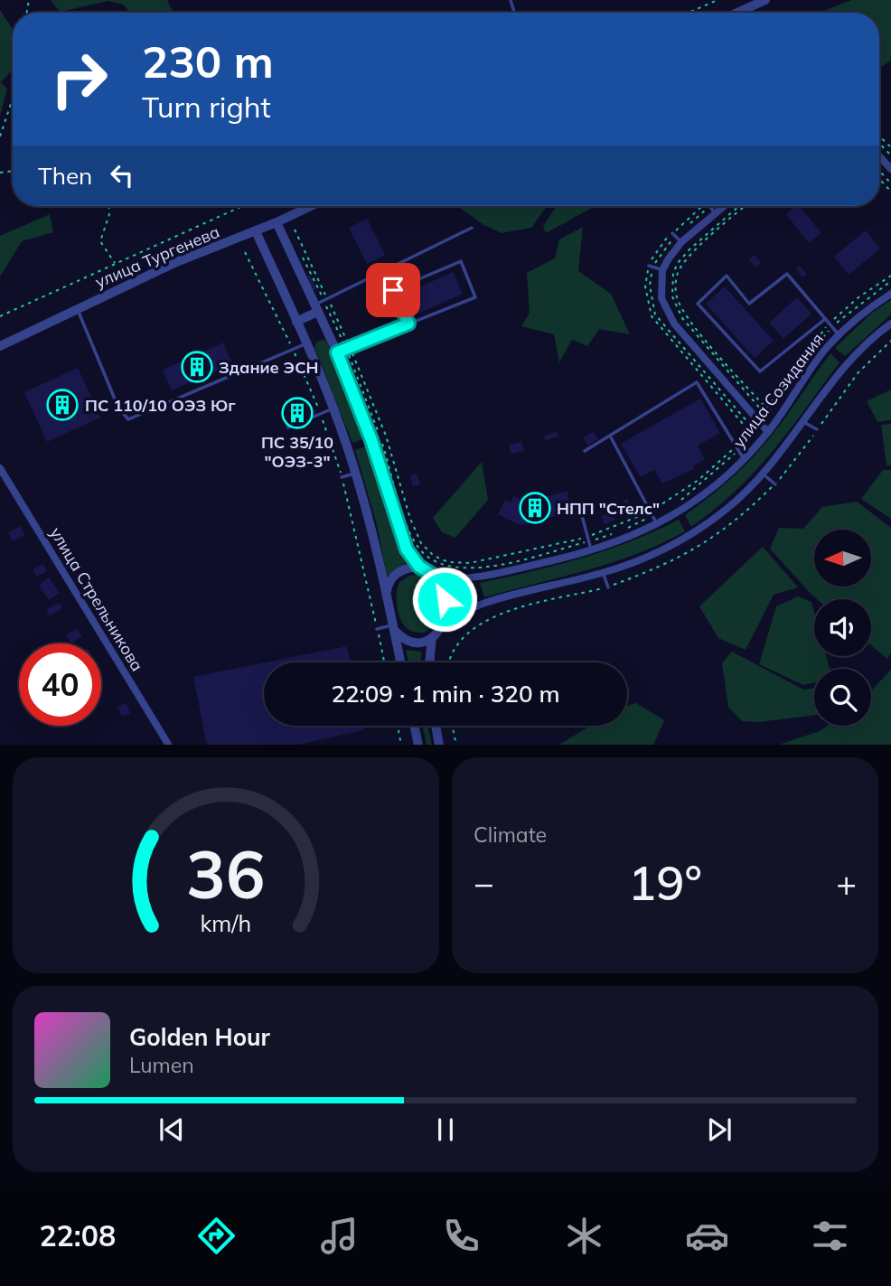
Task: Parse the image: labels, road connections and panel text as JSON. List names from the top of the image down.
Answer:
{
  "streets": {
    "street": ["улица Тургенева", "улица Созидания", "улица Стрельникова"]
  },
  "places": {
    "building": [
      "Здание ЭСН",
      "ПС 110/10 ОЭЗ Юг",
      "ПС 35/10 \"ОЭЗ-3\"",
      "НПП \"Стелс\""
    ]
  },
  "north": "left",
  "page": {
    "turn": ["230 m", "Turn right"],
    "then": "Then",
    "limit": "40",
    "trip": "22:09 · 1 min · 320 m",
    "tile": "Climate",
    "heat": ["−", "19°", "+"],
    "song": ["Golden Hour", "Lumen"],
    "tabs": "22:08",
    "gauge": ["36", "km/h"]
  }
}
